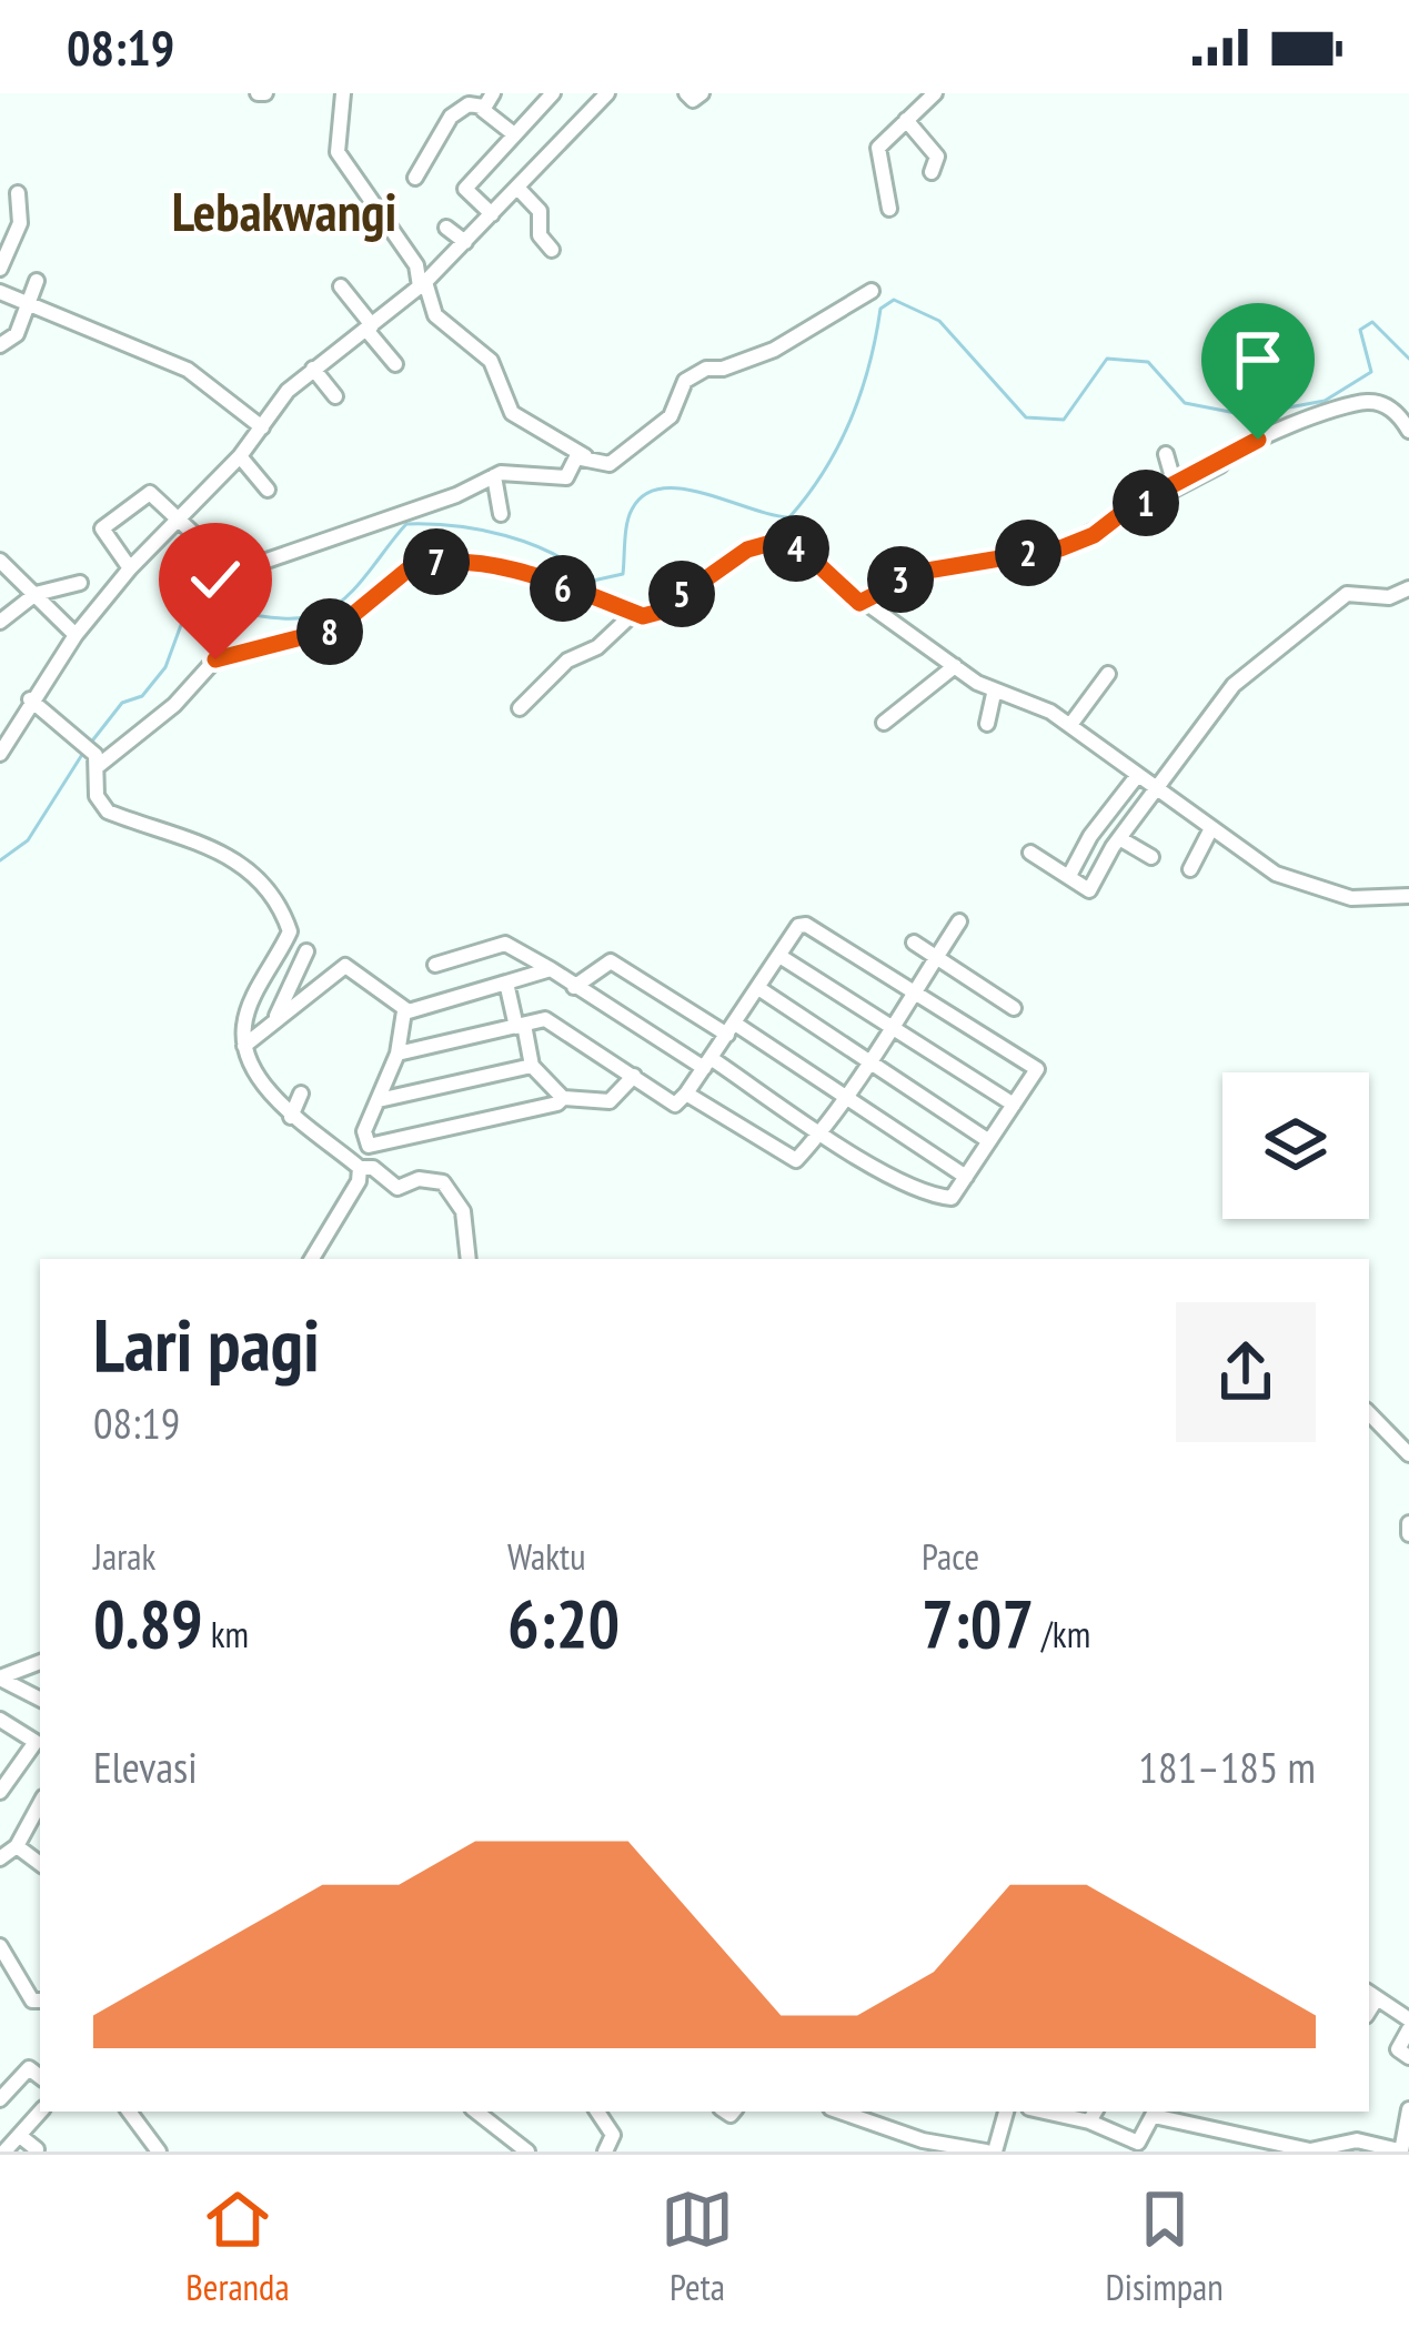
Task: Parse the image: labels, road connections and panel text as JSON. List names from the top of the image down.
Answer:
{
  "districts": ["Lebakwangi"],
  "page": {
    "status": "08:19",
    "pins": [
      "1",
      "4",
      "2",
      "7",
      "3",
      "6",
      "5",
      "8"
    ],
    "heading": ["Lari pagi", "08:19"],
    "stats": [
      ["Jarak", "0.89 km"],
      ["Waktu", "6:20"],
      ["Pace", "7:07 /km"]
    ],
    "chart": ["Elevasi", "181–185 m"],
    "tabs": ["Beranda", "Peta", "Disimpan"]
  }
}
